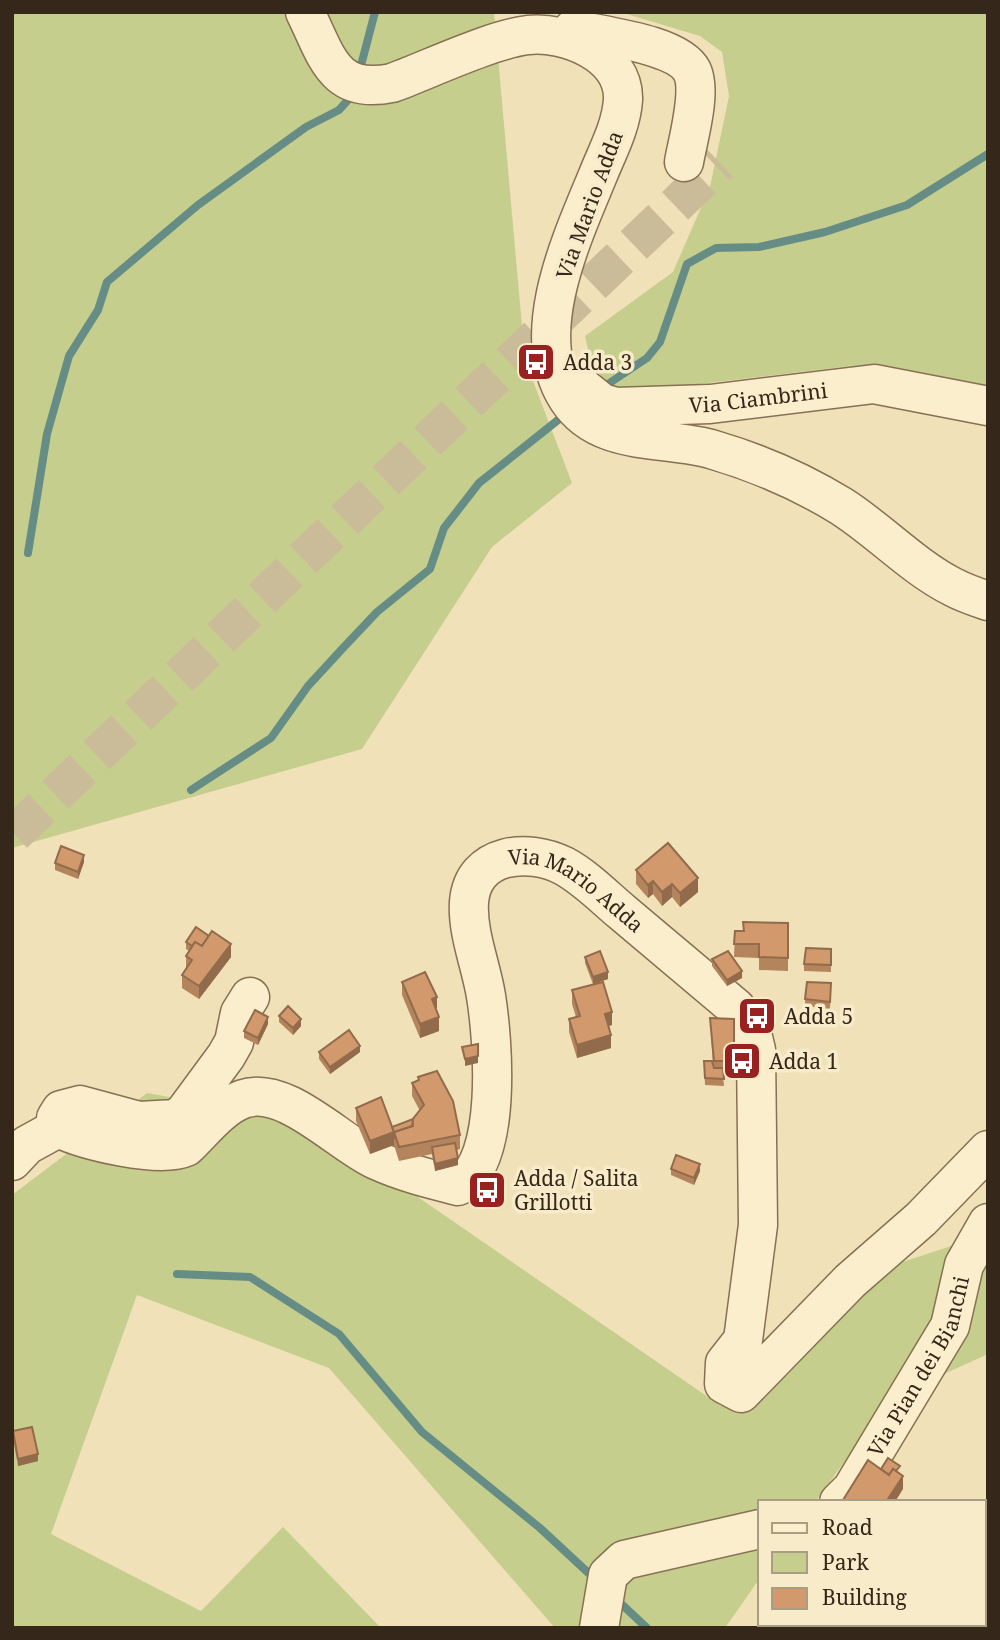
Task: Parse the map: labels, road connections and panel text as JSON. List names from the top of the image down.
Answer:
{
  "streets": {
    "street": ["Via Mario Adda", "Via Ciambrini", "Via Pian dei Bianchi"]
  },
  "crossings": [
    ["Via Mario Adda", "Via Ciambrini"]
  ],
  "places": {
    "bus stop": [
      "Adda 3",
      "Adda 5",
      "Adda 1",
      "Adda / Salita Grillotti"
    ]
  },
  "legend": ["Road", "Park", "Building"]
}
